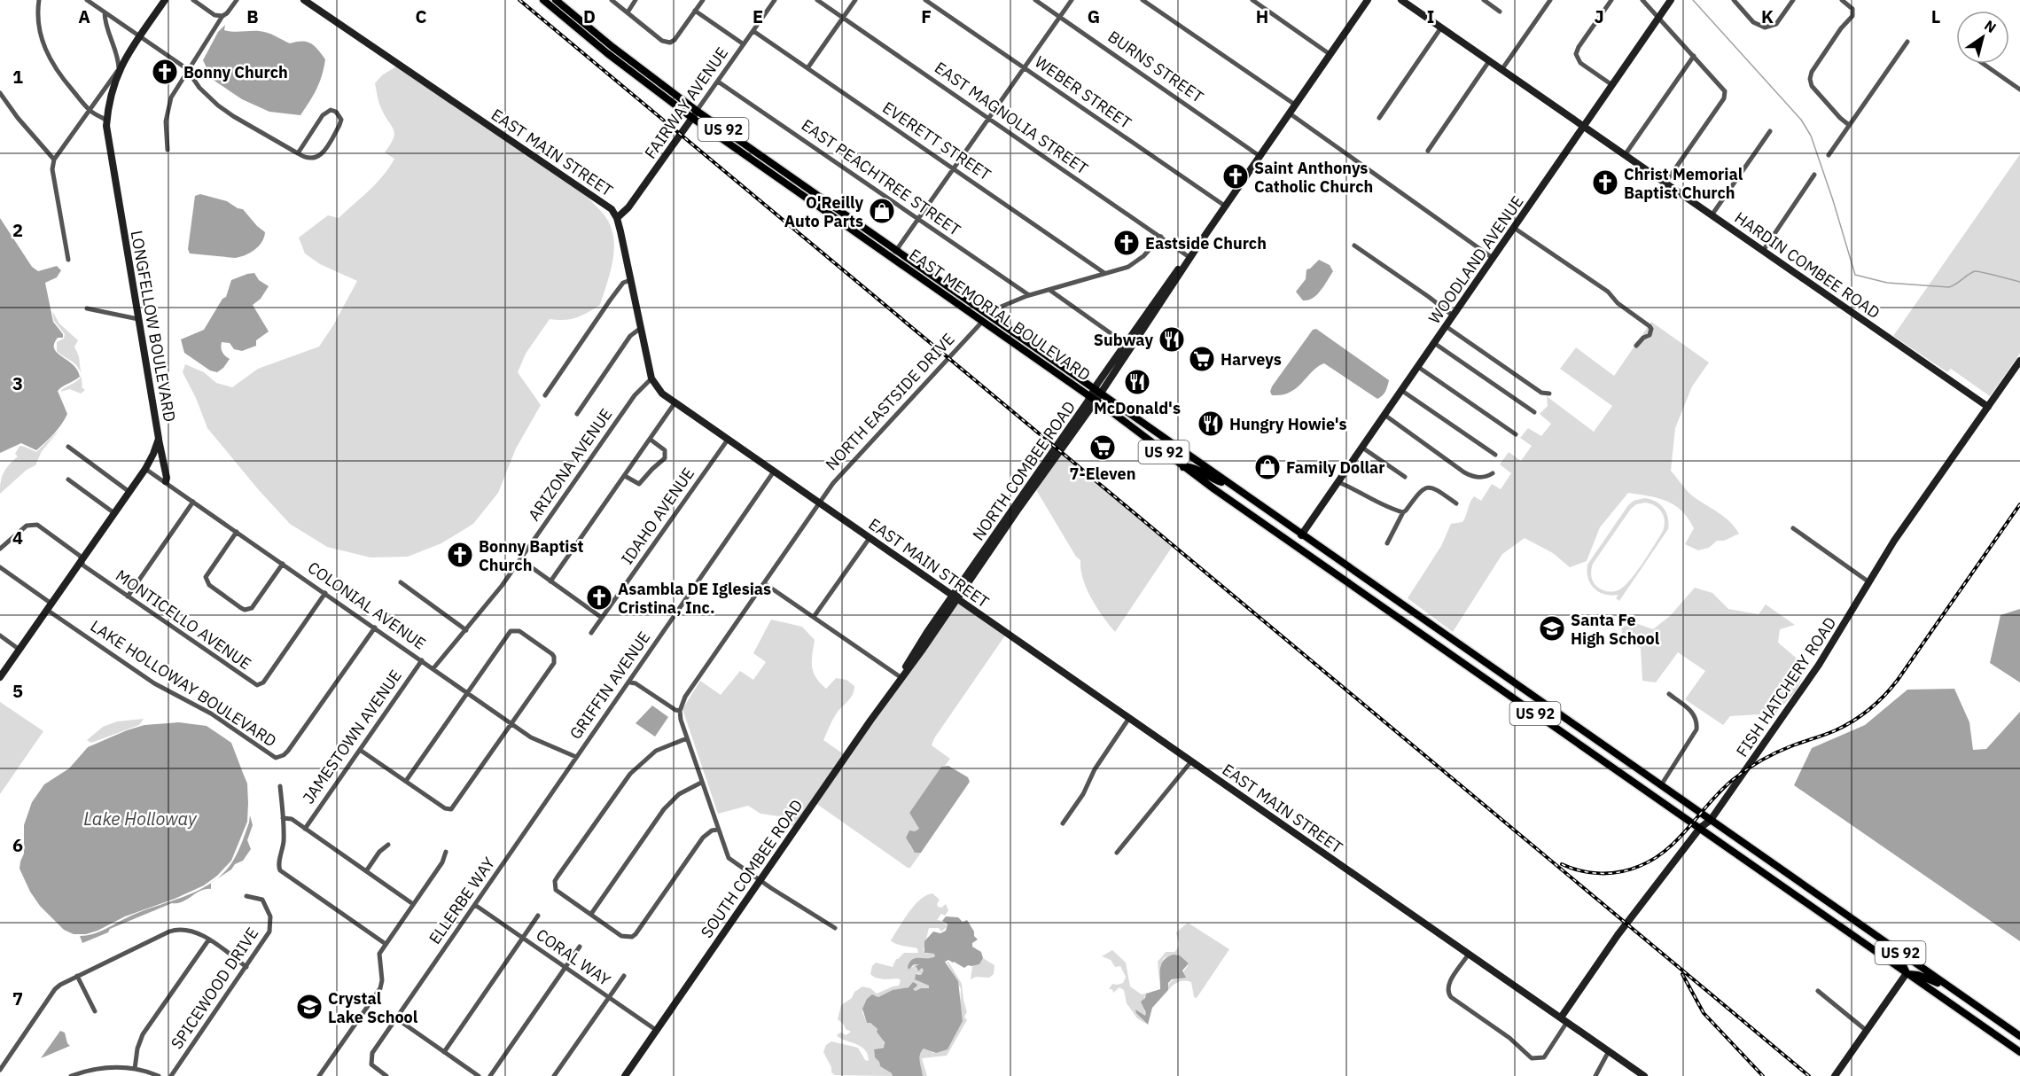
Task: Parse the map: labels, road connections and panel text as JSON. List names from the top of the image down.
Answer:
{
  "streets": {
    "main road": [
      "FAIRWAY AVENUE",
      "US 92",
      "EAST MAIN STREET",
      "WOODLAND AVENUE",
      "HARDIN COMBEE ROAD",
      "EAST MEMORIAL BOULEVARD",
      "LONGFELLOW BOULEVARD",
      "NORTH COMBEE ROAD",
      "FISH HATCHERY ROAD",
      "SOUTH COMBEE ROAD"
    ],
    "street": [
      "BURNS STREET",
      "WEBER STREET",
      "EAST MAGNOLIA STREET",
      "EVERETT STREET",
      "EAST PEACHTREE STREET",
      "NORTH EASTSIDE DRIVE",
      "ARIZONA AVENUE",
      "IDAHO AVENUE",
      "COLONIAL AVENUE",
      "MONTICELLO AVENUE",
      "LAKE HOLLOWAY BOULEVARD",
      "GRIFFIN AVENUE",
      "JAMESTOWN AVENUE",
      "ELLERBE WAY",
      "CORAL WAY",
      "SPICEWOOD DRIVE"
    ]
  },
  "crossings": [
    ["BURNS STREET", "NORTH COMBEE ROAD"],
    ["WEBER STREET", "NORTH COMBEE ROAD"],
    ["FAIRWAY AVENUE", "US 92"],
    ["FAIRWAY AVENUE", "EVERETT STREET"],
    ["FAIRWAY AVENUE", "EAST MAIN STREET"],
    ["FAIRWAY AVENUE", "EAST PEACHTREE STREET"],
    ["EAST MAGNOLIA STREET", "NORTH EASTSIDE DRIVE"],
    ["EAST MAGNOLIA STREET", "NORTH COMBEE ROAD"],
    ["US 92", "WOODLAND AVENUE"],
    ["US 92", "EAST MEMORIAL BOULEVARD"],
    ["US 92", "NORTH COMBEE ROAD"],
    ["US 92", "FISH HATCHERY ROAD"],
    ["EVERETT STREET", "NORTH EASTSIDE DRIVE"],
    ["EAST MAIN STREET", "NORTH EASTSIDE DRIVE"],
    ["EAST MAIN STREET", "ARIZONA AVENUE"],
    ["EAST MAIN STREET", "NORTH COMBEE ROAD"],
    ["EAST MAIN STREET", "IDAHO AVENUE"],
    ["EAST MAIN STREET", "GRIFFIN AVENUE"],
    ["EAST MAIN STREET", "FISH HATCHERY ROAD"],
    ["EAST MAIN STREET", "SOUTH COMBEE ROAD"],
    ["EAST PEACHTREE STREET", "NORTH EASTSIDE DRIVE"],
    ["WOODLAND AVENUE", "HARDIN COMBEE ROAD"],
    ["HARDIN COMBEE ROAD", "FISH HATCHERY ROAD"],
    ["EAST MEMORIAL BOULEVARD", "NORTH EASTSIDE DRIVE"],
    ["EAST MEMORIAL BOULEVARD", "NORTH COMBEE ROAD"],
    ["LONGFELLOW BOULEVARD", "COLONIAL AVENUE"],
    ["LONGFELLOW BOULEVARD", "MONTICELLO AVENUE"],
    ["LONGFELLOW BOULEVARD", "LAKE HOLLOWAY BOULEVARD"],
    ["ARIZONA AVENUE", "COLONIAL AVENUE"],
    ["NORTH COMBEE ROAD", "SOUTH COMBEE ROAD"],
    ["COLONIAL AVENUE", "MONTICELLO AVENUE"],
    ["COLONIAL AVENUE", "LAKE HOLLOWAY BOULEVARD"],
    ["COLONIAL AVENUE", "GRIFFIN AVENUE"],
    ["COLONIAL AVENUE", "JAMESTOWN AVENUE"],
    ["COLONIAL AVENUE", "ELLERBE WAY"],
    ["GRIFFIN AVENUE", "ELLERBE WAY"],
    ["SOUTH COMBEE ROAD", "CORAL WAY"],
    ["ELLERBE WAY", "CORAL WAY"]
  ],
  "water": ["Lake Holloway"],
  "places": {
    "church": [
      "Bonny Church",
      "Saint Anthonys Catholic Church",
      "Christ Memorial Baptist Church",
      "Eastside Church",
      "Bonny Baptist Church",
      "Asambla DE Iglesias Cristina, Inc."
    ],
    "shop": ["O'Reilly Auto Parts", "Family Dollar"],
    "restaurant": ["Subway", "McDonald's", "Hungry Howie's"],
    "supermarket": ["Harveys", "7-Eleven"],
    "school or university": ["Santa Fe High School", "Crystal Lake School"]
  },
  "north": "top right",
  "grid": {
    "columns": [
      "A",
      "B",
      "C",
      "D",
      "E",
      "F",
      "G",
      "H",
      "I",
      "J",
      "K",
      "L"
    ],
    "rows": [
      "1",
      "2",
      "3",
      "4",
      "5",
      "6",
      "7"
    ]
  }
}
